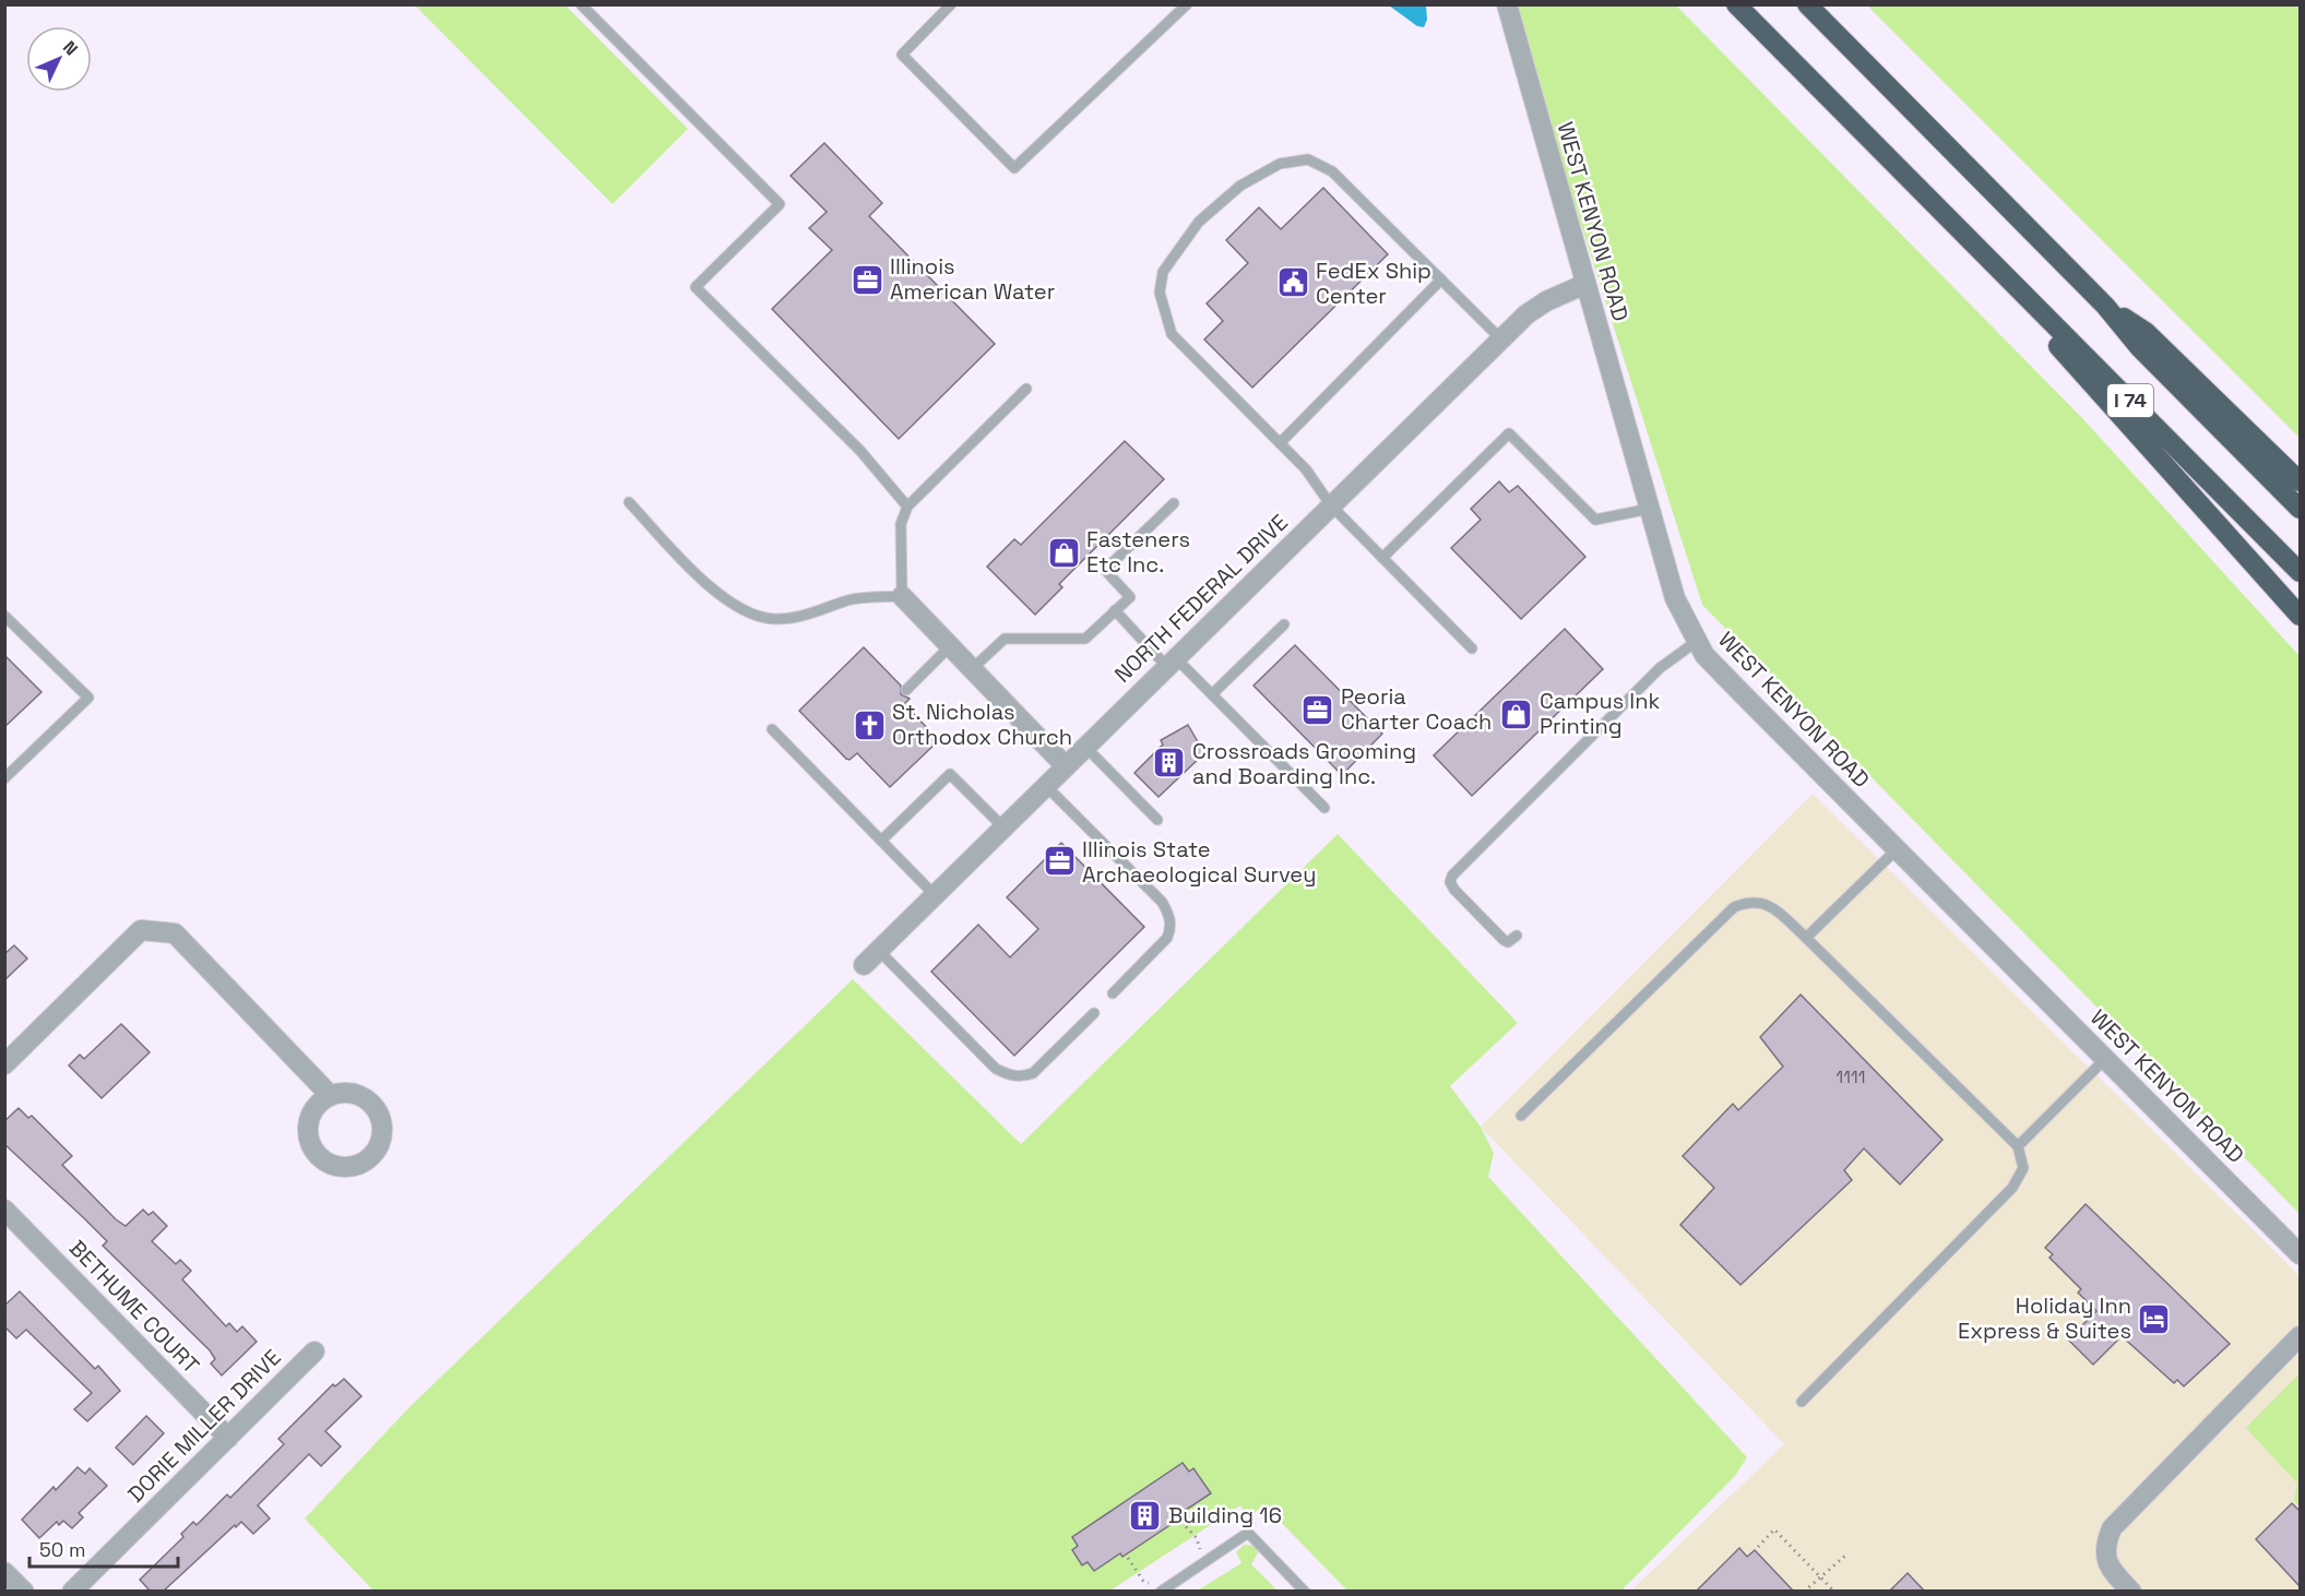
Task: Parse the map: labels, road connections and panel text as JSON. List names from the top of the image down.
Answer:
{
  "streets": {
    "highway": ["I 74"],
    "street": [
      "WEST KENYON ROAD",
      "NORTH FEDERAL DRIVE",
      "BETHUME COURT",
      "DORIE MILLER DRIVE"
    ]
  },
  "crossings": [
    ["WEST KENYON ROAD", "NORTH FEDERAL DRIVE"],
    ["BETHUME COURT", "DORIE MILLER DRIVE"]
  ],
  "places": {
    "office": ["Illinois American Water", "Peoria Charter Coach", "Illinois State Archaeological Survey"],
    "public building": ["FedEx Ship Center"],
    "shop": ["Fasteners Etc Inc.", "Campus Ink Printing"],
    "church": ["St. Nicholas Orthodox Church"],
    "building": ["Crossroads Grooming and Boarding Inc.", "Building 16"],
    "hotel": ["Holiday Inn Express & Suites"]
  },
  "house_numbers": ["1111"],
  "scale_bar": "50 m",
  "north": "top right"
}
